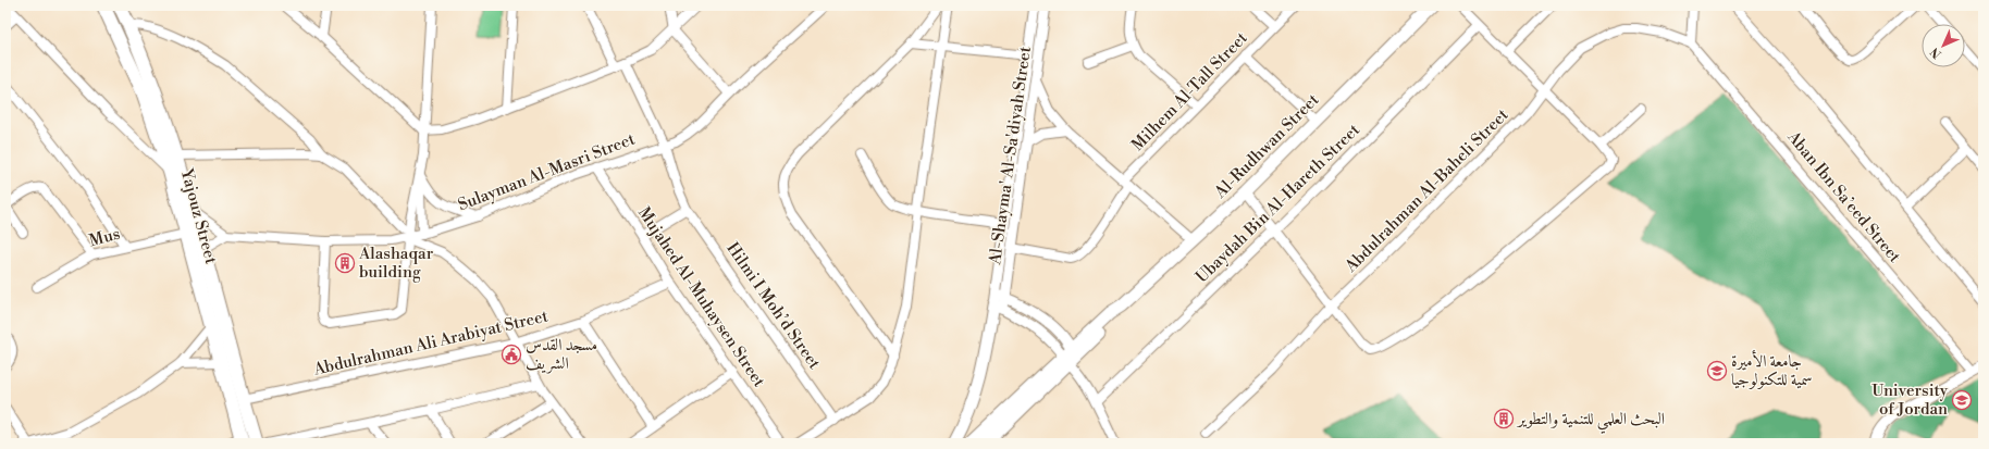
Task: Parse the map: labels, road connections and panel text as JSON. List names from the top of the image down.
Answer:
{
  "streets": {
    "main road": ["Al-Rudhwan Street", "Yajouz Street"],
    "street": [
      "Milhem Al-Tall Street",
      "Al-Shayma' Al-Sa'diyah Street",
      "Sulayman Al-Masri Street",
      "Abdulrahman Al-Baheli Street",
      "Aban Ibn Sa’eed Street",
      "Ubaydah Bin Al-Hareth Street",
      "Mus",
      "Mujahed Al-Muhaysen Street",
      "Hilmi I Moh’d Street",
      "Abdulrahman Ali Arabiyat Street"
    ]
  },
  "crossings": [
    ["Milhem Al-Tall Street", "Al-Shayma' Al-Sa'diyah Street"],
    ["Sulayman Al-Masri Street", "Mujahed Al-Muhaysen Street"],
    ["Sulayman Al-Masri Street", "Hilmi I Moh’d Street"],
    ["Abdulrahman Al-Baheli Street", "Aban Ibn Sa’eed Street"],
    ["Yajouz Street", "Mus"],
    ["Yajouz Street", "Abdulrahman Ali Arabiyat Street"],
    ["Mujahed Al-Muhaysen Street", "Abdulrahman Ali Arabiyat Street"]
  ],
  "places": {
    "building": ["Alashaqar building", "البحث العلمي للتنمية والتطوير"],
    "public building": ["مسجد القدس الشريف"],
    "school or university": ["جامعة الأميرة سمية للتكنولوجيا", "University of Jordan"]
  },
  "north": "bottom left"
}
